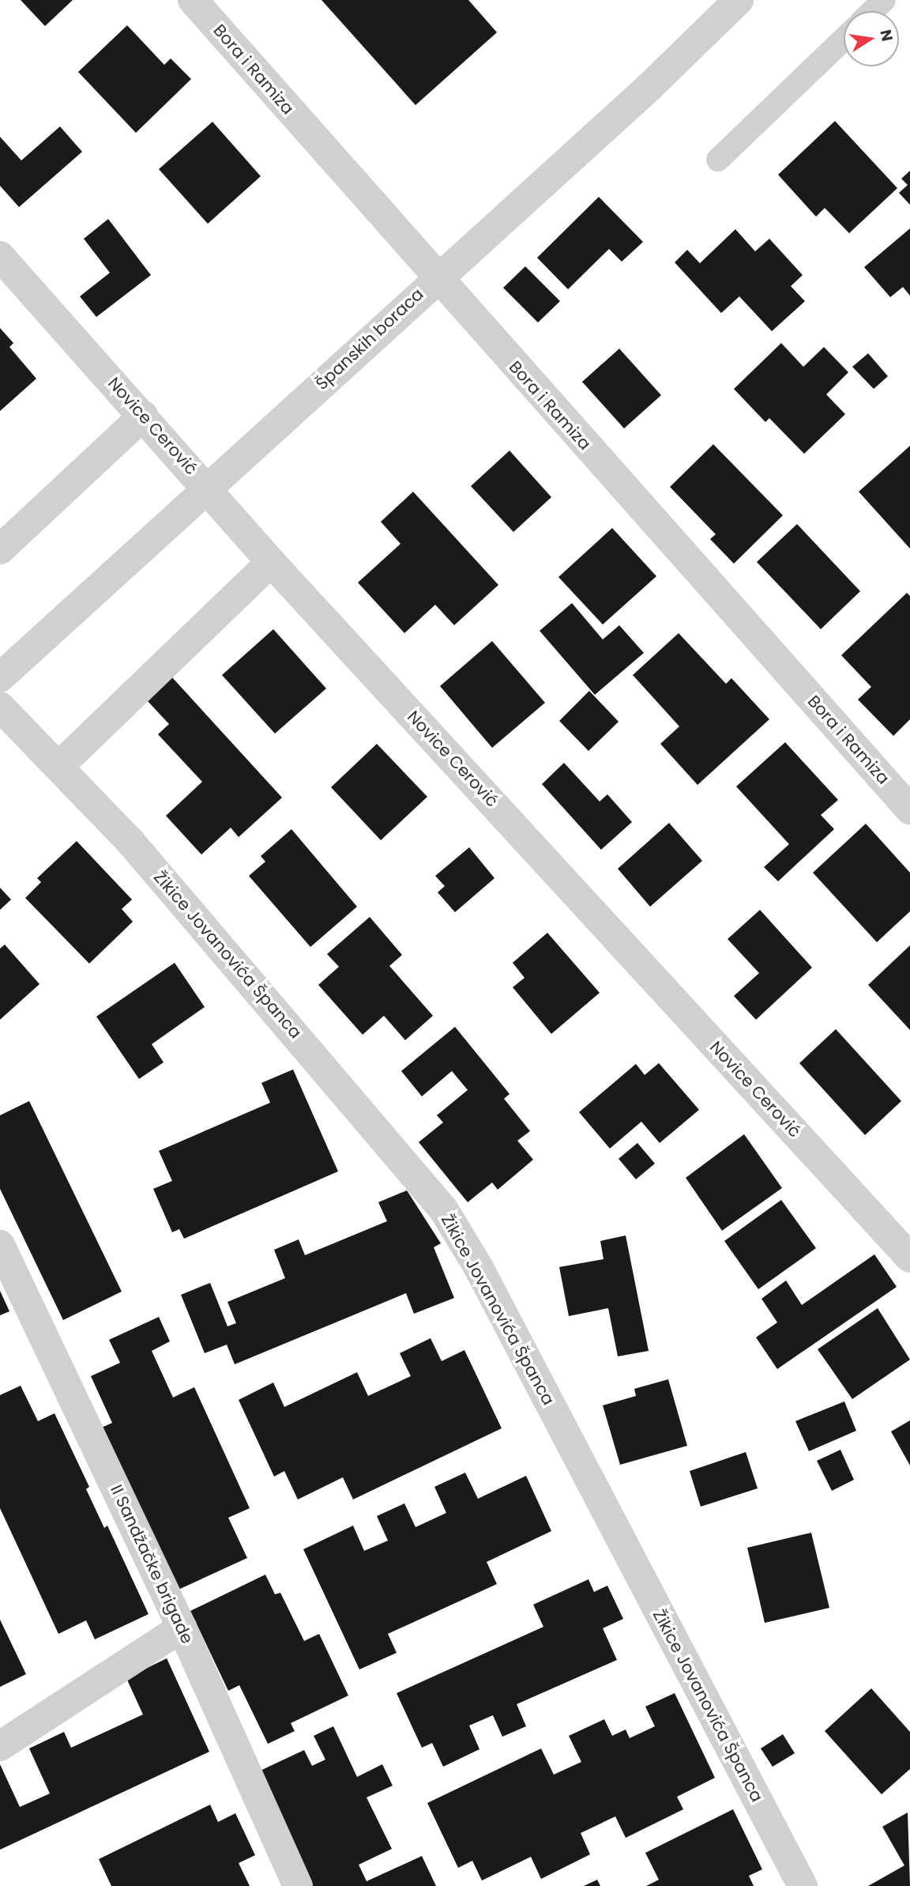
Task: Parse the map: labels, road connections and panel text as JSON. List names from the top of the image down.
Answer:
{
  "streets": {
    "street": [
      "Bora i Ramiza",
      "Španskih boraca",
      "Novice Cerović",
      "Žikice Jovanovića Španca",
      "II Sandžačke brigade"
    ]
  },
  "crossings": [
    ["Bora i Ramiza", "Španskih boraca"],
    ["Španskih boraca", "Novice Cerović"]
  ],
  "north": "right"
}
